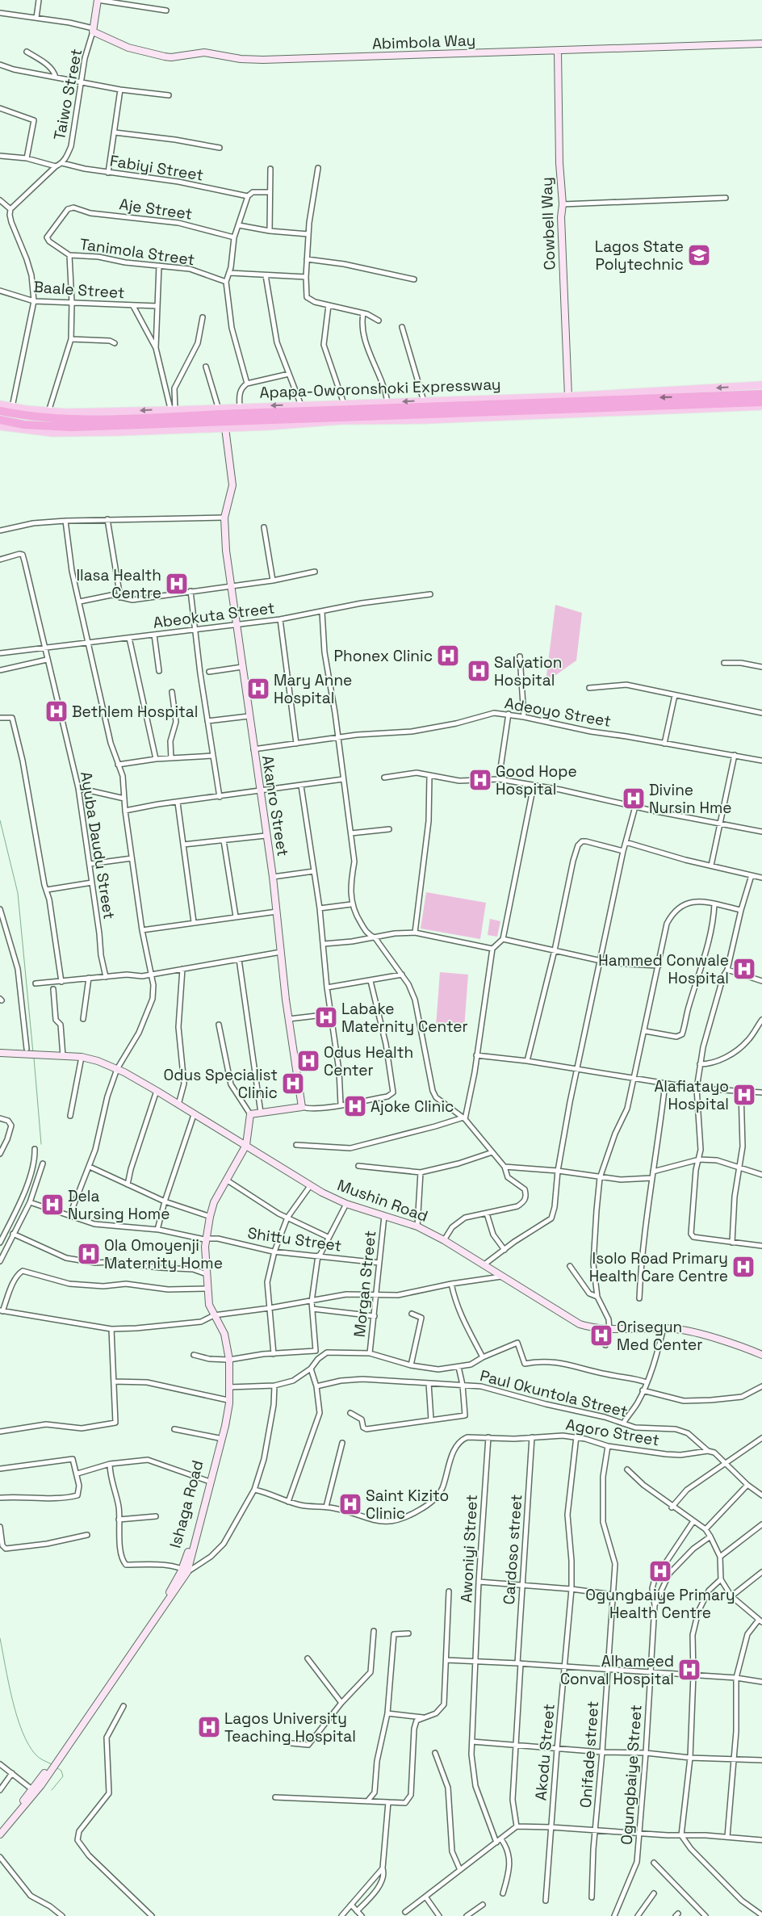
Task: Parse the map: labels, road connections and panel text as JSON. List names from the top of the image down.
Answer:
{
  "streets": {
    "highway": ["Apapa-Oworonshoki Expressway"],
    "main road": [
      "Abimbola Way",
      "Cowbell Way",
      "Akanro Street",
      "Mushin Road",
      "Ishaga Road"
    ],
    "street": [
      "Taiwo Street",
      "Fabiyi Street",
      "Aje Street",
      "Tanimola Street",
      "Baale Street",
      "Abeokuta Street",
      "Adeoyo Street",
      "Ayuba Daudu Street",
      "Shittu Street",
      "Morgan Street",
      "Paul Okuntola Street",
      "Agoro Street",
      "Awoniyi Street",
      "Cardoso street",
      "Akodu Street",
      "Onifade street",
      "Ogungbaiye Street"
    ]
  },
  "crossings": [
    ["Abimbola Way", "Taiwo Street"],
    ["Abimbola Way", "Cowbell Way"],
    ["Taiwo Street", "Fabiyi Street"],
    ["Aje Street", "Tanimola Street"],
    ["Cowbell Way", "Apapa-Oworonshoki Expressway"],
    ["Apapa-Oworonshoki Expressway", "Akanro Street"],
    ["Abeokuta Street", "Akanro Street"],
    ["Abeokuta Street", "Ayuba Daudu Street"],
    ["Adeoyo Street", "Akanro Street"],
    ["Mushin Road", "Morgan Street"],
    ["Mushin Road", "Ishaga Road"],
    ["Shittu Street", "Morgan Street"],
    ["Shittu Street", "Ishaga Road"],
    ["Paul Okuntola Street", "Agoro Street"],
    ["Agoro Street", "Awoniyi Street"],
    ["Agoro Street", "Cardoso street"],
    ["Agoro Street", "Akodu Street"],
    ["Agoro Street", "Onifade street"]
  ],
  "places": {
    "school or university": ["Lagos State Polytechnic"],
    "hospital": [
      "Ilasa Health Centre",
      "Phonex Clinic",
      "Salvation Hospital",
      "Mary Anne Hospital",
      "Bethlem Hospital",
      "Good Hope Hospital",
      "Divine Nursin Hme",
      "Hammed Conwale Hospital",
      "Labake Maternity Center",
      "Odus Health Center",
      "Odus Specialist Clinic",
      "Alafiatayo Hospital",
      "Ajoke Clinic",
      "Dela Nursing Home",
      "Ola Omoyenji Maternity Home",
      "Isolo Road Primary Health Care Centre",
      "Orisegun Med Center",
      "Saint Kizito Clinic",
      "Ogungbaiye Primary Health Centre",
      "Alhameed Conval Hospital",
      "Lagos University Teaching Hospital"
    ]
  }
}
